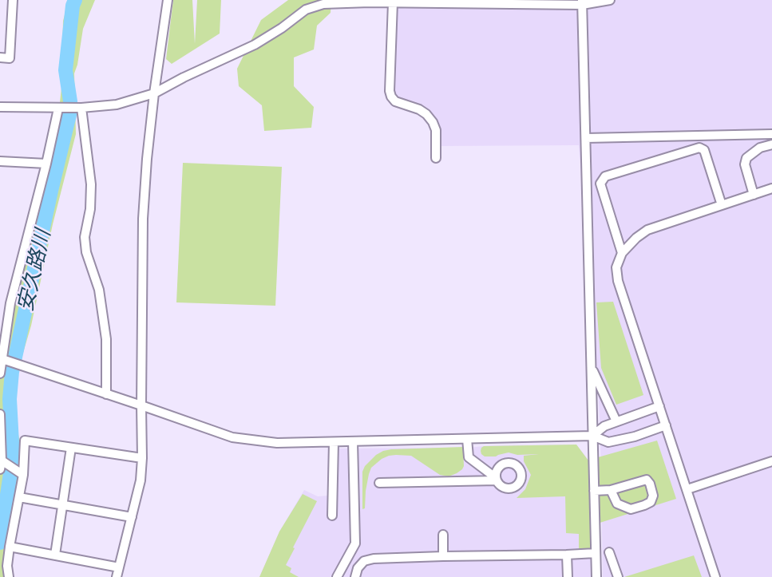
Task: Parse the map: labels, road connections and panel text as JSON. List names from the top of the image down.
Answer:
{
  "water": ["安久路川"]
}
